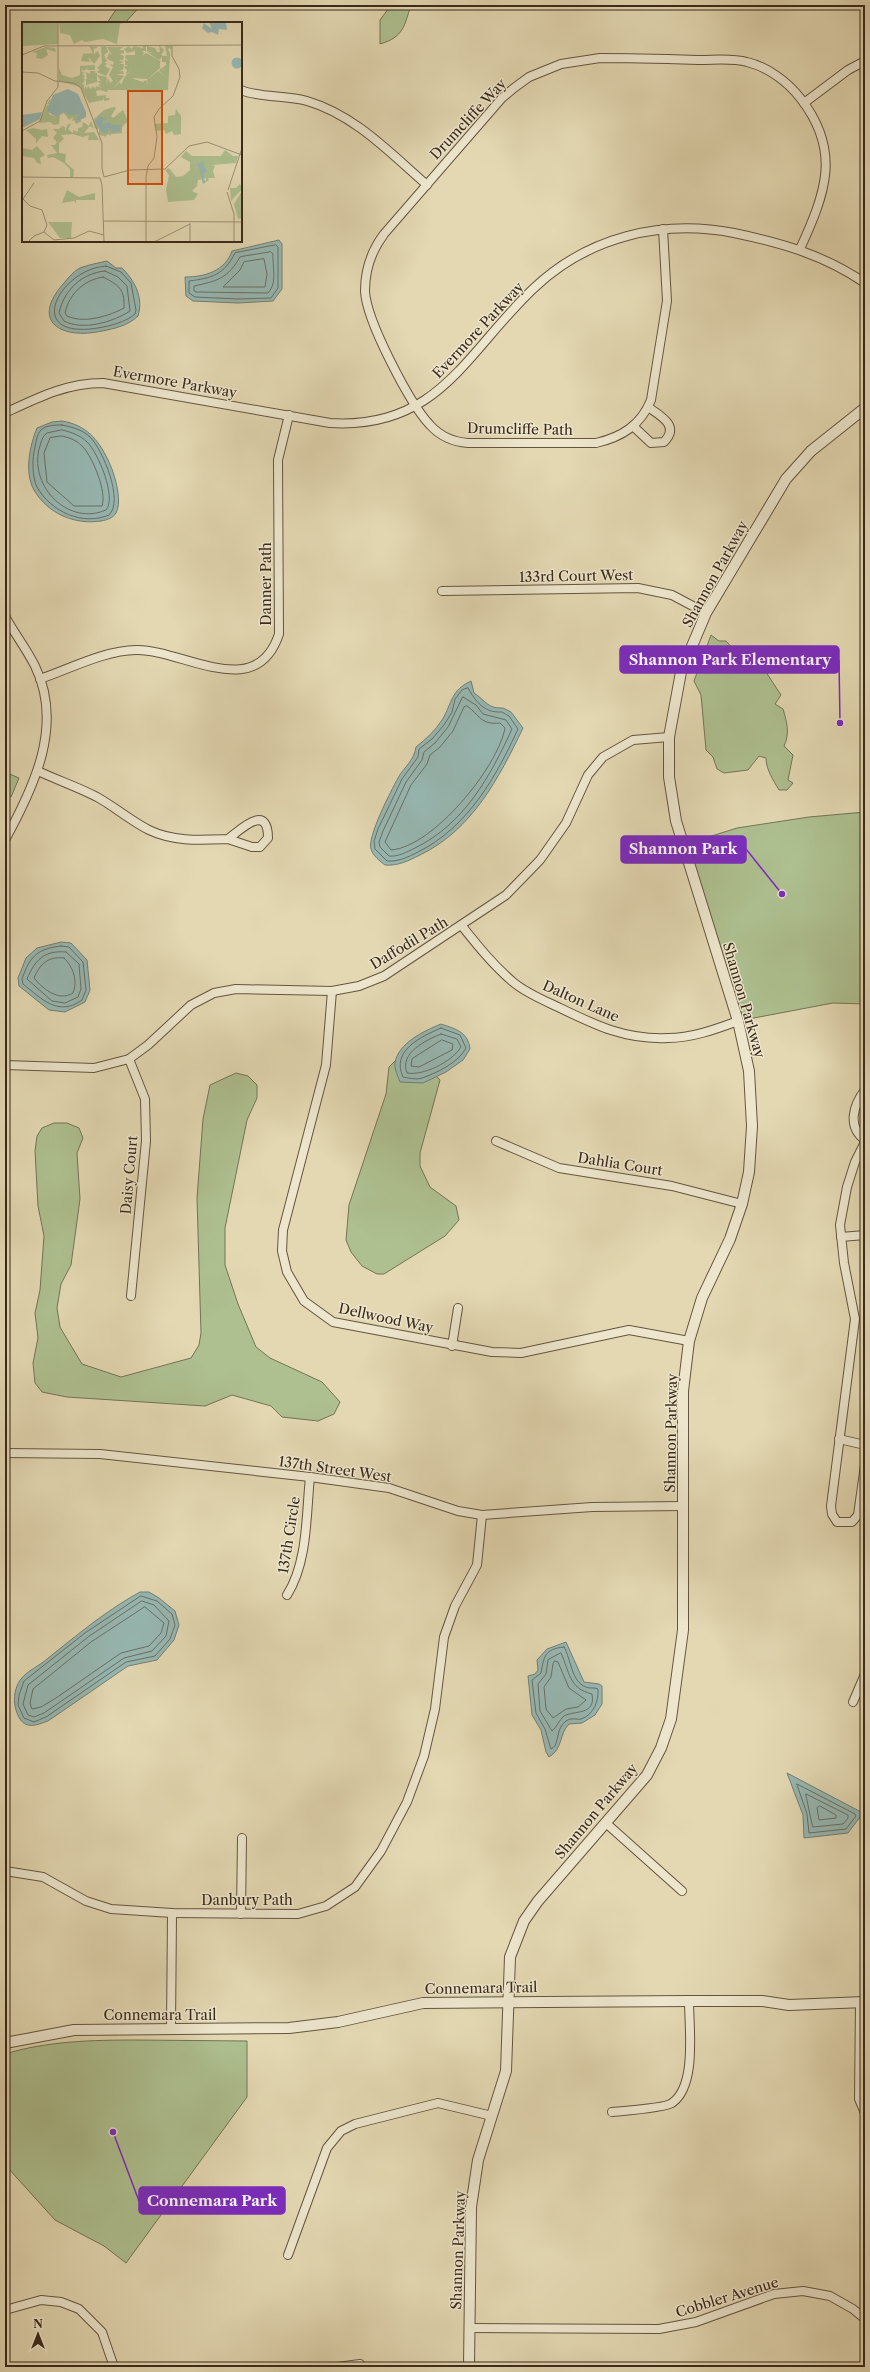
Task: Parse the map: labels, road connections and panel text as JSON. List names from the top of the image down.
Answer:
{
  "streets": {
    "street": [
      "Drumcliffe Way",
      "Evermore Parkway",
      "Drumcliffe Path",
      "Shannon Parkway",
      "133rd Court West",
      "Danner Path",
      "Daffodil Path",
      "Dalton Lane",
      "Dahlia Court",
      "Daisy Court",
      "Dellwood Way",
      "137th Street West",
      "137th Circle",
      "Danbury Path",
      "Connemara Trail",
      "Cobbler Avenue"
    ]
  },
  "crossings": [
    ["Drumcliffe Way", "Evermore Parkway"],
    ["Drumcliffe Way", "Drumcliffe Path"],
    ["Evermore Parkway", "Drumcliffe Path"],
    ["Evermore Parkway", "Danner Path"],
    ["Shannon Parkway", "133rd Court West"],
    ["Shannon Parkway", "Daffodil Path"],
    ["Shannon Parkway", "Dalton Lane"],
    ["Shannon Parkway", "Dahlia Court"],
    ["Shannon Parkway", "Dellwood Way"],
    ["Shannon Parkway", "137th Street West"],
    ["Shannon Parkway", "Connemara Trail"],
    ["Shannon Parkway", "Cobbler Avenue"],
    ["Daffodil Path", "Dalton Lane"],
    ["Daffodil Path", "Daisy Court"],
    ["Daffodil Path", "Dellwood Way"],
    ["137th Street West", "137th Circle"],
    ["137th Street West", "Danbury Path"]
  ],
  "places": ["Shannon Park Elementary", "Shannon Park", "Connemara Park"],
  "north": "top"
}
